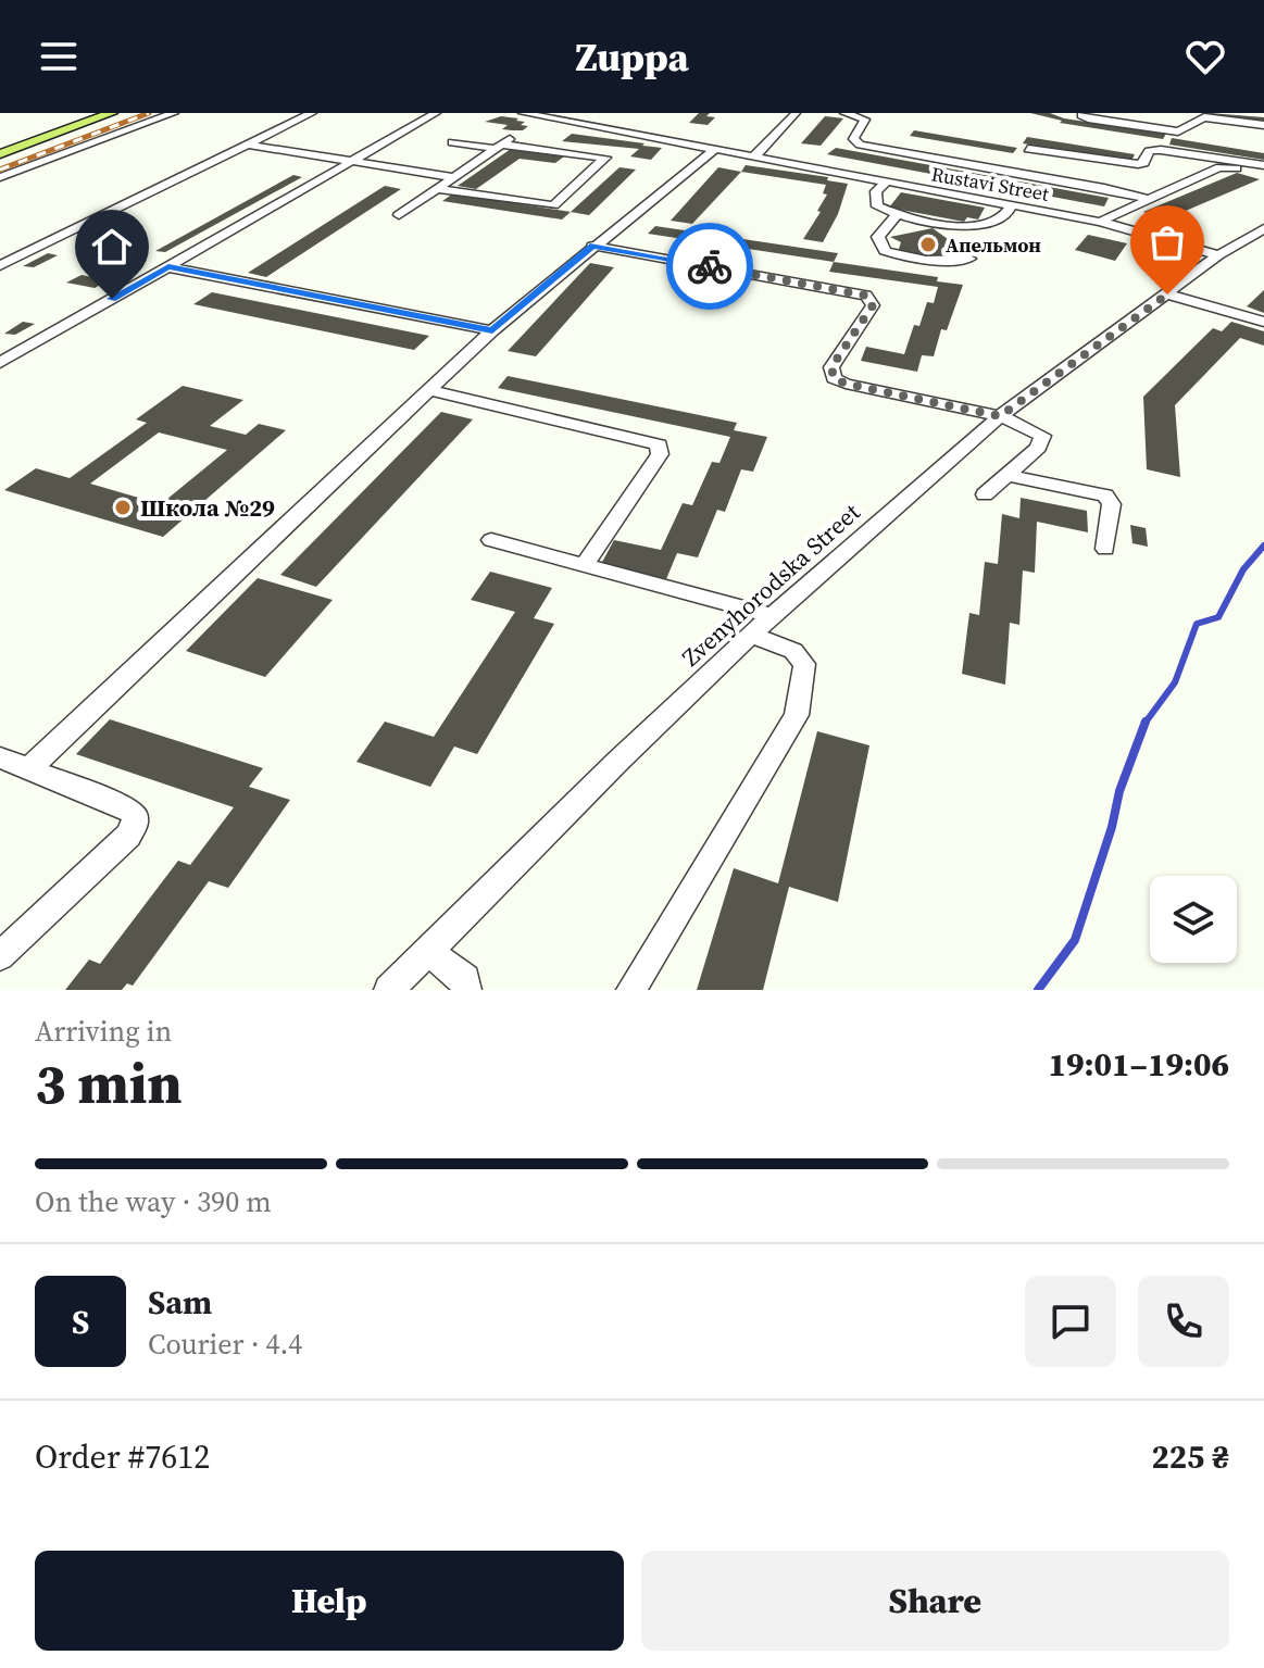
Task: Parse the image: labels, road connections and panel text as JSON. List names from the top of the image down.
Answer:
{
  "streets": {
    "street": ["Rustavi Street", "Zvenyhorodska Street"]
  },
  "crossings": [
    ["Rustavi Street", "Zvenyhorodska Street"]
  ],
  "places": ["Апельмон", "Школа №29"],
  "page": {
    "header": "Zuppa",
    "heading": ["3 min", "Arriving in", "19:01–19:06"],
    "panel": [
      "Sam",
      "Courier · 4.4",
      "Order #7612",
      "225 ₴"
    ],
    "bar": "On the way · 390 m",
    "round": "S",
    "buttons": ["Help", "Share"]
  }
}
